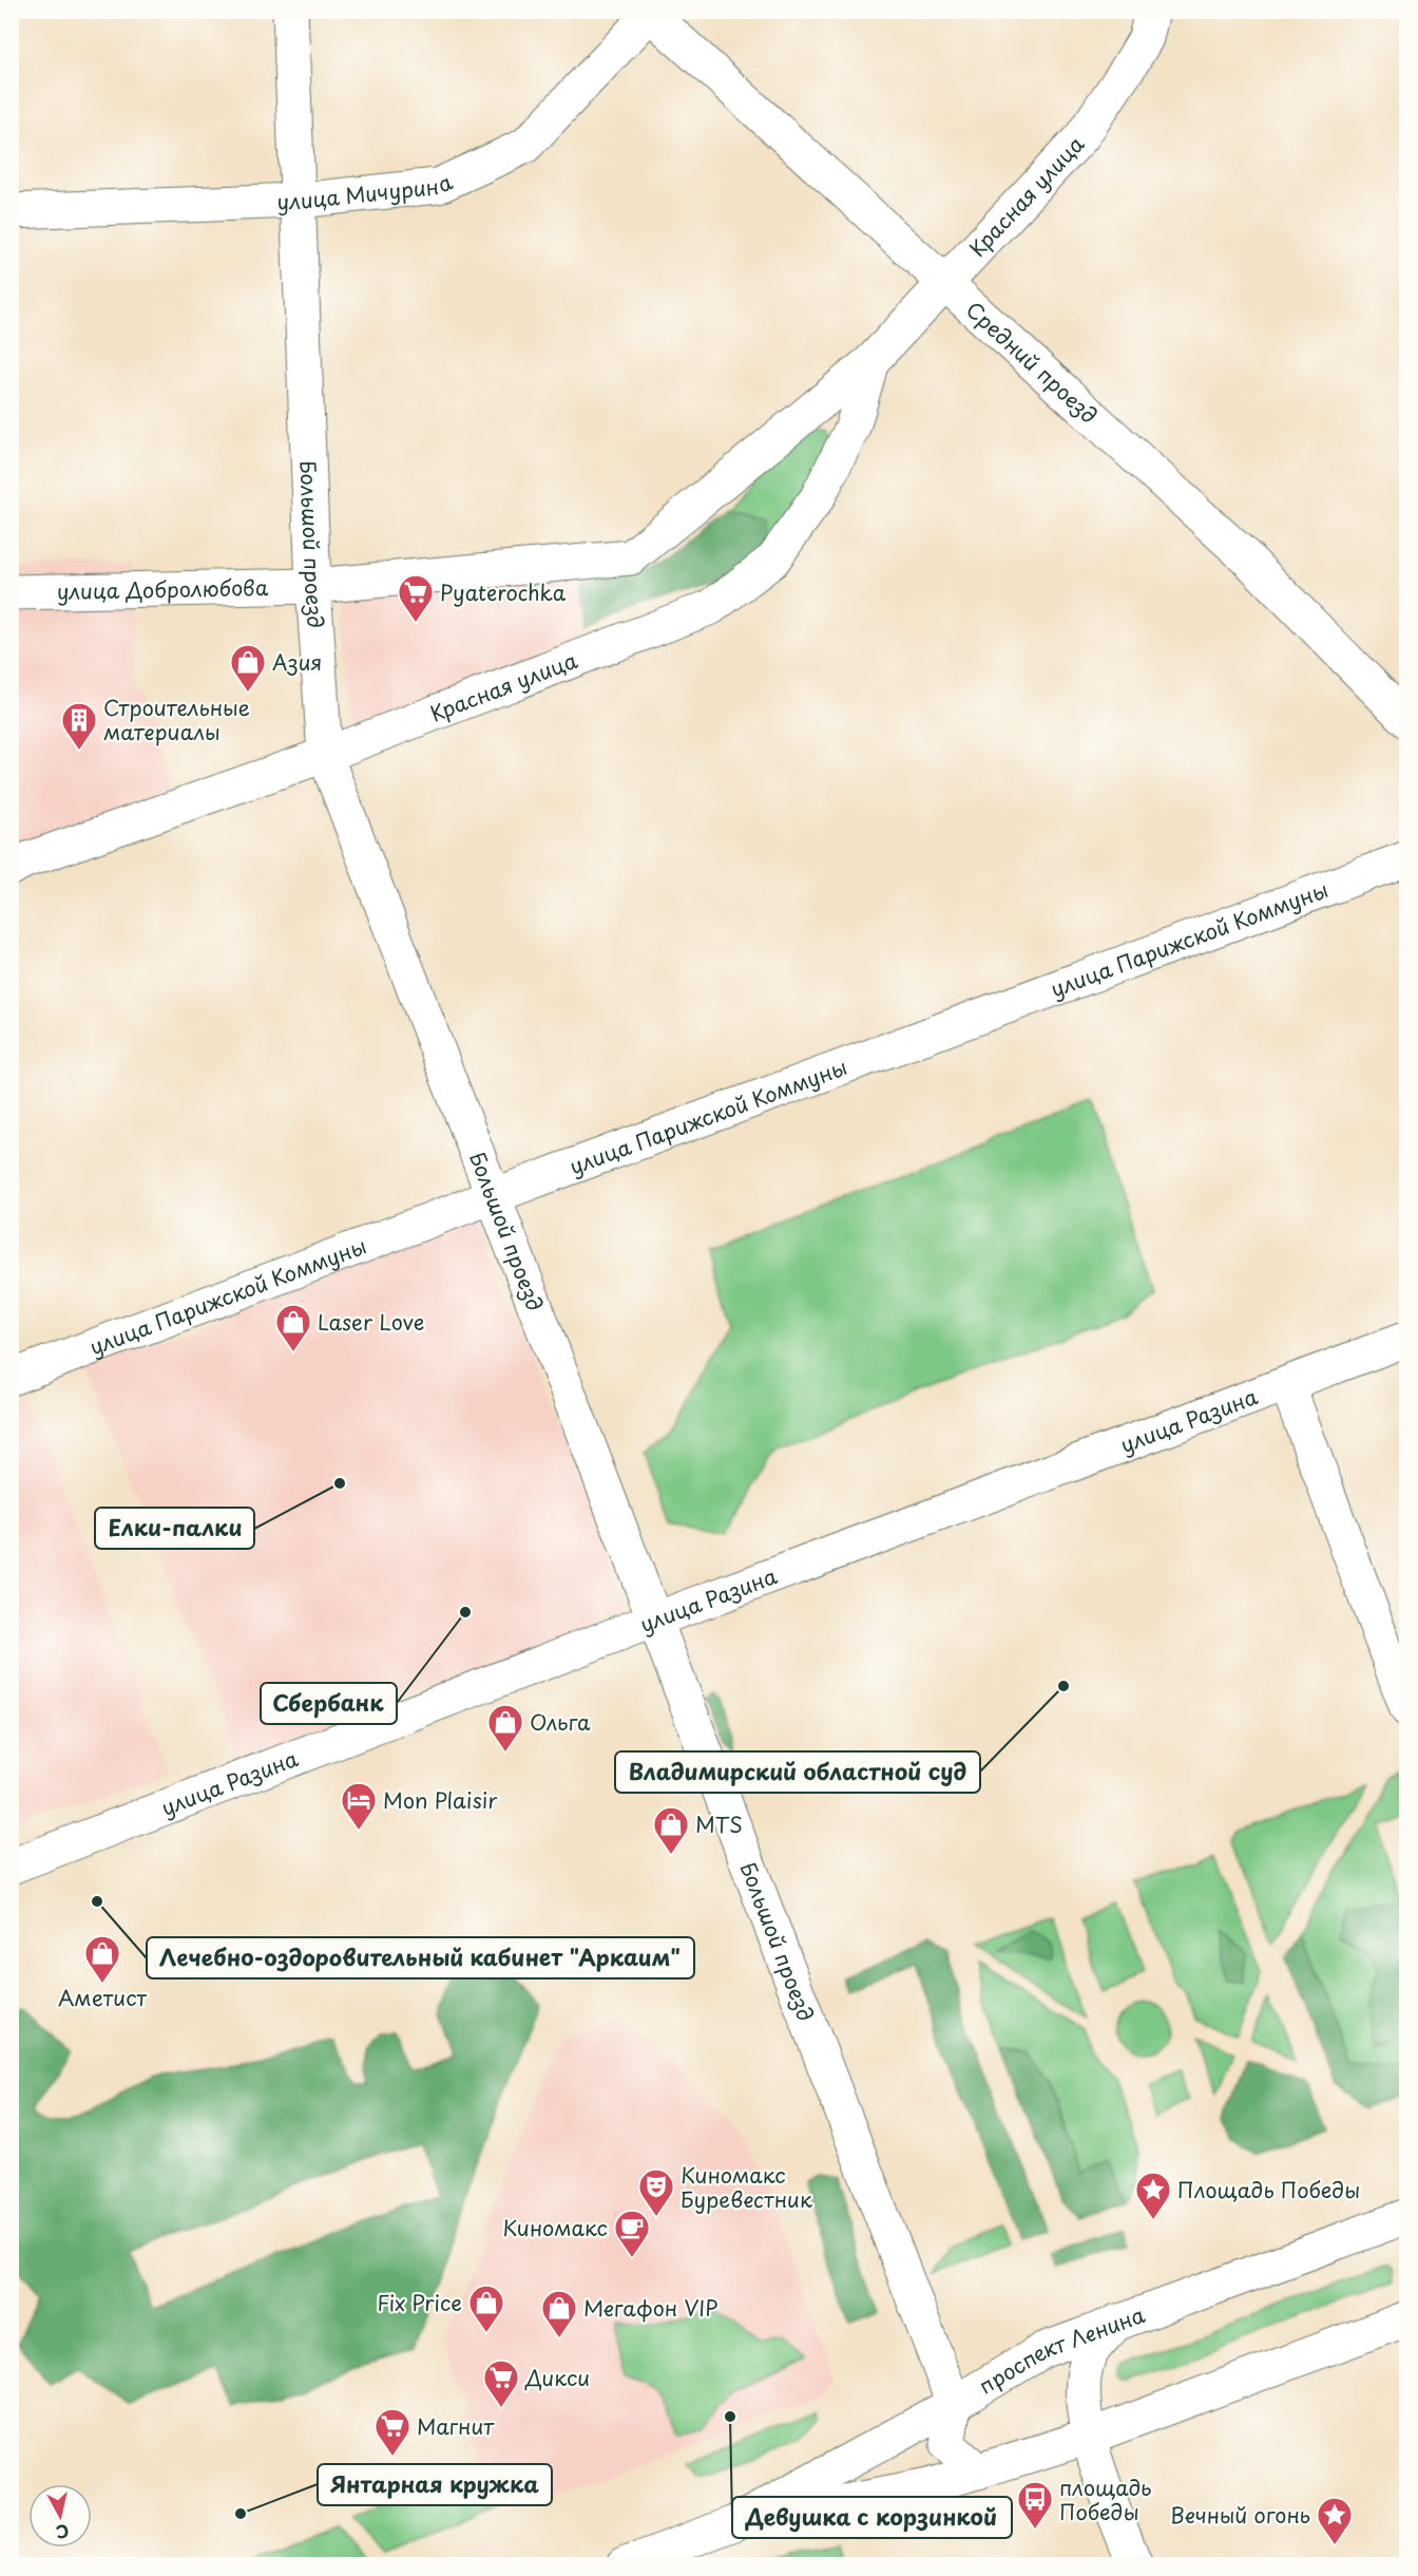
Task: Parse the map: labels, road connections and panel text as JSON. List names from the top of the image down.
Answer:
{
  "streets": {
    "street": [
      "улица Мичурина",
      "Красная улица",
      "Средний проезд",
      "Большой проезд",
      "улица Добролюбова",
      "улица Парижской Коммуны",
      "улица Разина",
      "проспект Ленина"
    ]
  },
  "crossings": [
    ["улица Мичурина", "Средний проезд"],
    ["улица Мичурина", "Большой проезд"],
    ["Красная улица", "Средний проезд"],
    ["Красная улица", "Большой проезд"],
    ["Красная улица", "улица Добролюбова"],
    ["Большой проезд", "улица Добролюбова"],
    ["Большой проезд", "улица Парижской Коммуны"],
    ["Большой проезд", "улица Разина"],
    ["Большой проезд", "проспект Ленина"]
  ],
  "places": {
    "supermarket": ["Pyaterochka", "Дикси", "Магнит"],
    "shop": [
      "Азия",
      "Laser Love",
      "Ольга",
      "MTS",
      "Аметист",
      "Fix Price",
      "Мегафон VIP"
    ],
    "building": ["Строительные материалы"],
    "other": [
      "Елки-палки",
      "Сбербанк",
      "Владимирский областной суд",
      "Лечебно-оздоровительный кабинет \"Аркаим\"",
      "Девушка с корзинкой",
      "Янтарная кружка"
    ],
    "hotel": ["Mon Plaisir"],
    "theatre": ["Киномакс Буревестник"],
    "place": ["Площадь Победы", "Вечный огонь"],
    "cafe": ["Киномакс"],
    "bus stop": ["площадь Победы"]
  },
  "north": "bottom"
}
